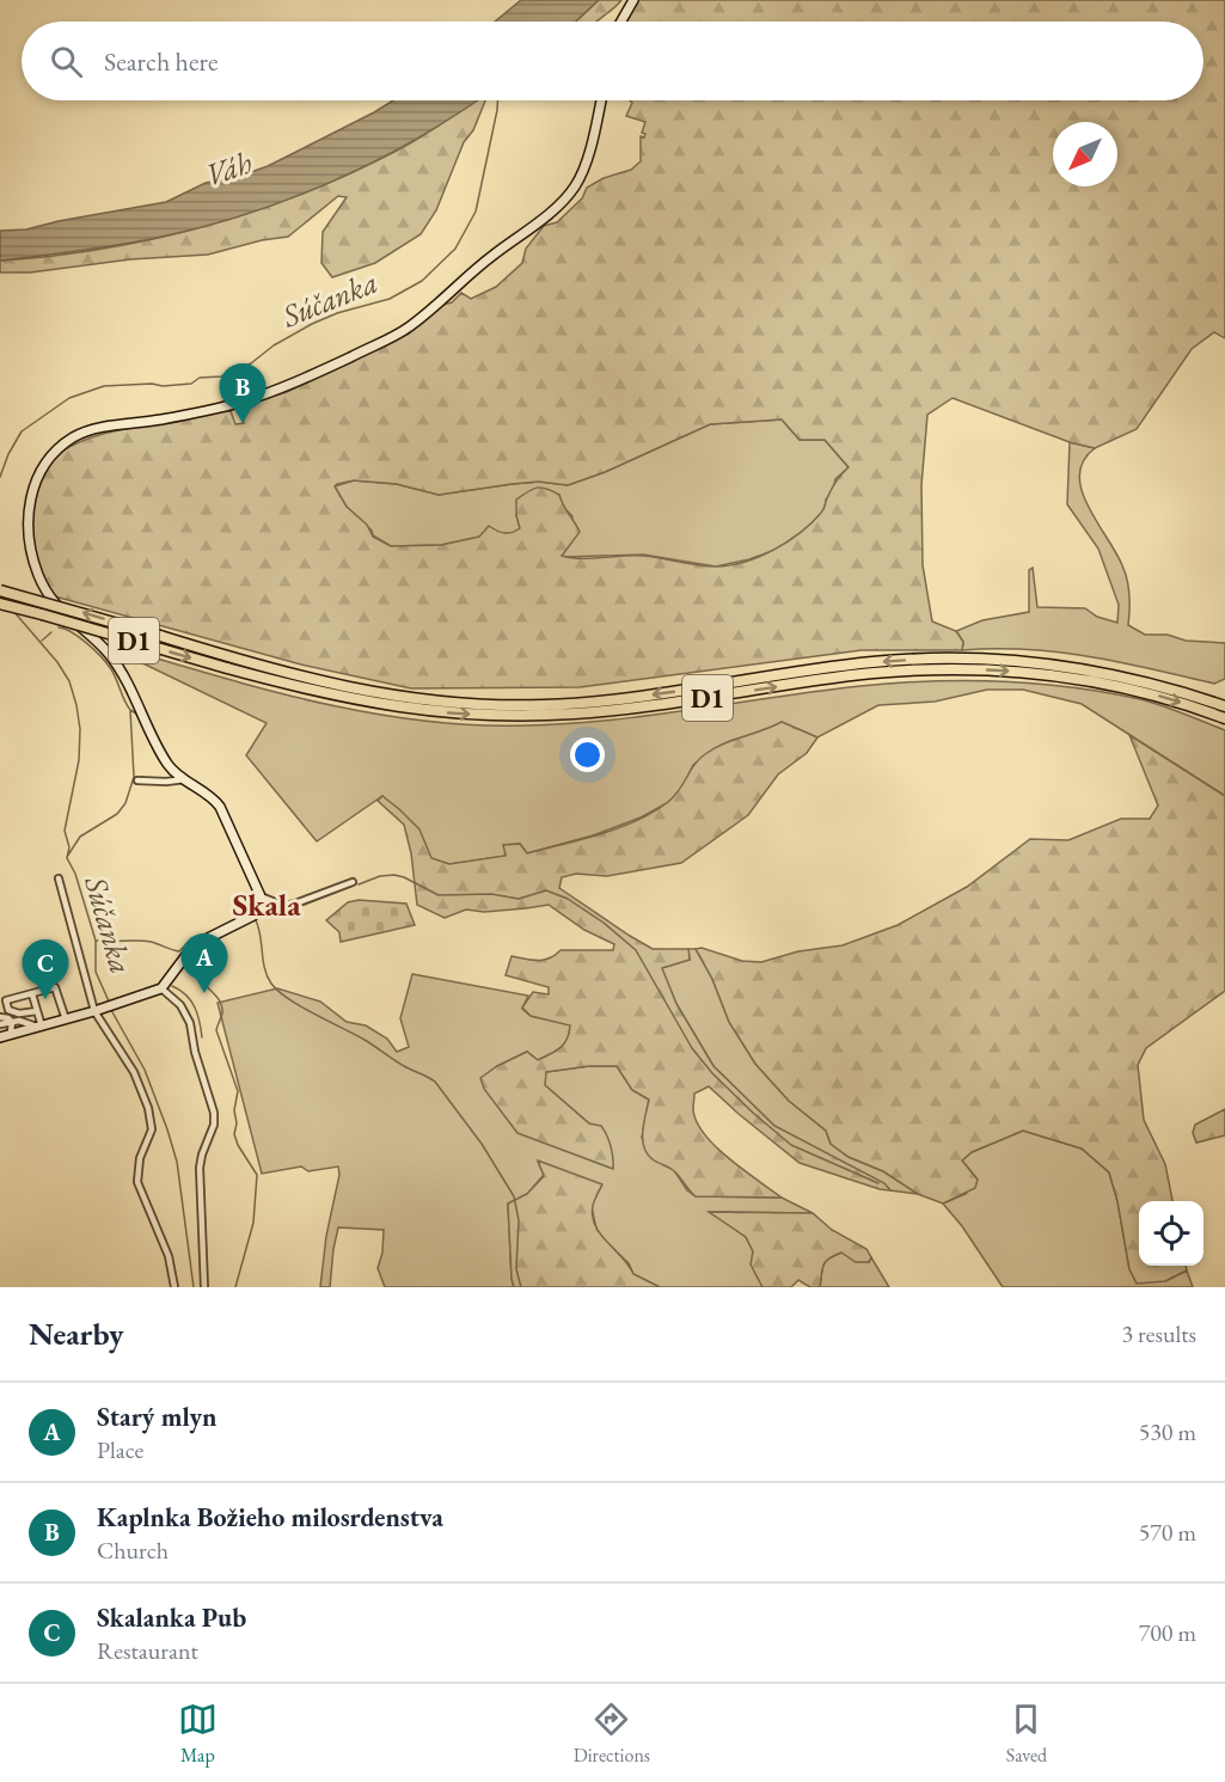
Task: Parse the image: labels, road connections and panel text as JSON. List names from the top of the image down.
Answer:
{
  "streets": {
    "highway": ["D1"]
  },
  "districts": ["Skala"],
  "water": ["Váh", "Súčanka"],
  "north": "bottom left",
  "page": {
    "search": "Search here",
    "pins": ["B", "A", "C"],
    "heading": ["Nearby", "3 results"],
    "list": [
      {
        "mark": "A",
        "name": "Starý mlyn",
        "note": "Place",
        "value": "530 m"
      },
      {
        "mark": "B",
        "name": "Kaplnka Božieho milosrdenstva",
        "note": "Church",
        "value": "570 m"
      },
      {
        "mark": "C",
        "name": "Skalanka Pub",
        "note": "Restaurant",
        "value": "700 m"
      }
    ],
    "nav": ["Map", "Directions", "Saved"]
  }
}
